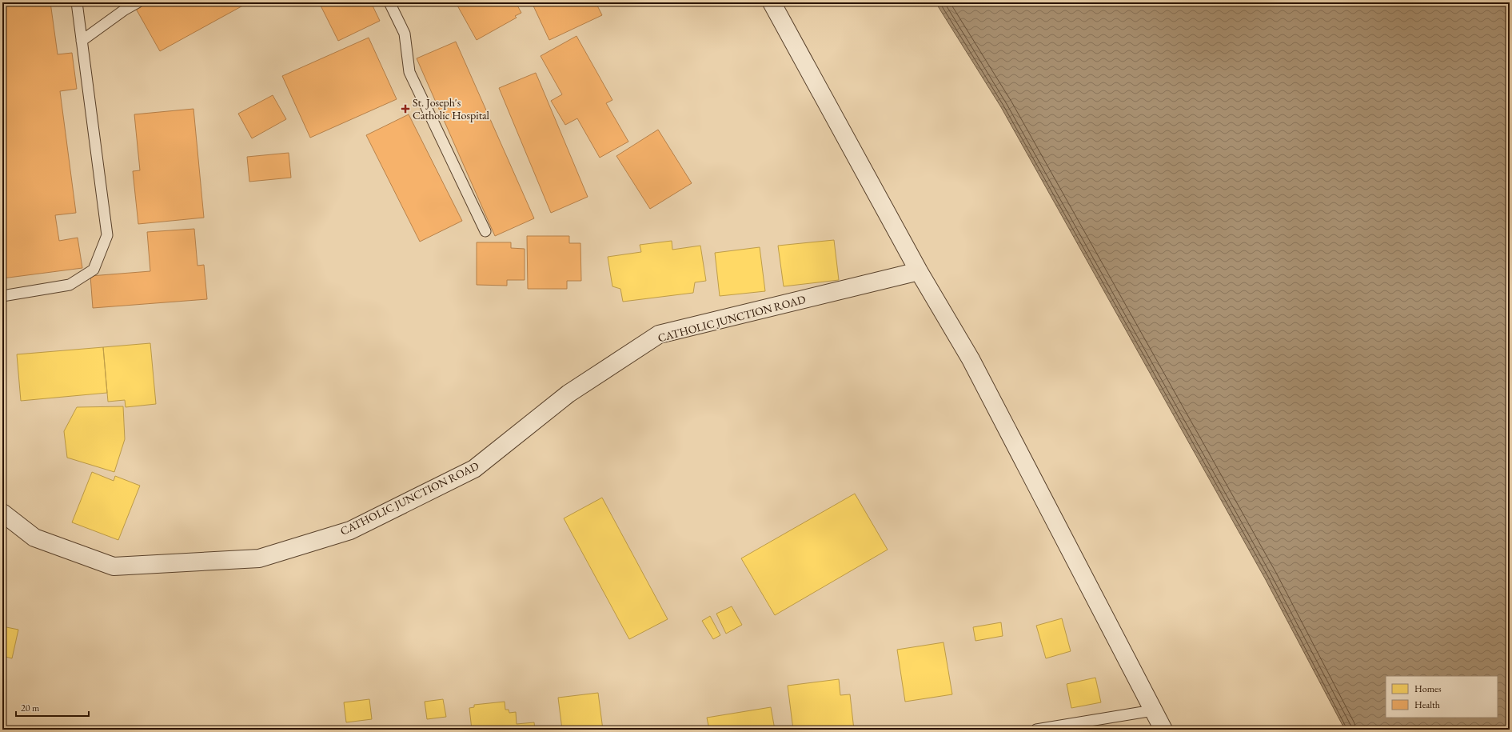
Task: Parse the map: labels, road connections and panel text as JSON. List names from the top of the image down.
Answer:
{
  "streets": {
    "street": ["CATHOLIC JUNCTION ROAD"]
  },
  "places": {
    "health": ["St. Joseph's Catholic Hospital"]
  },
  "legend": ["Homes", "Health"],
  "scale_bar": "20 m"
}
